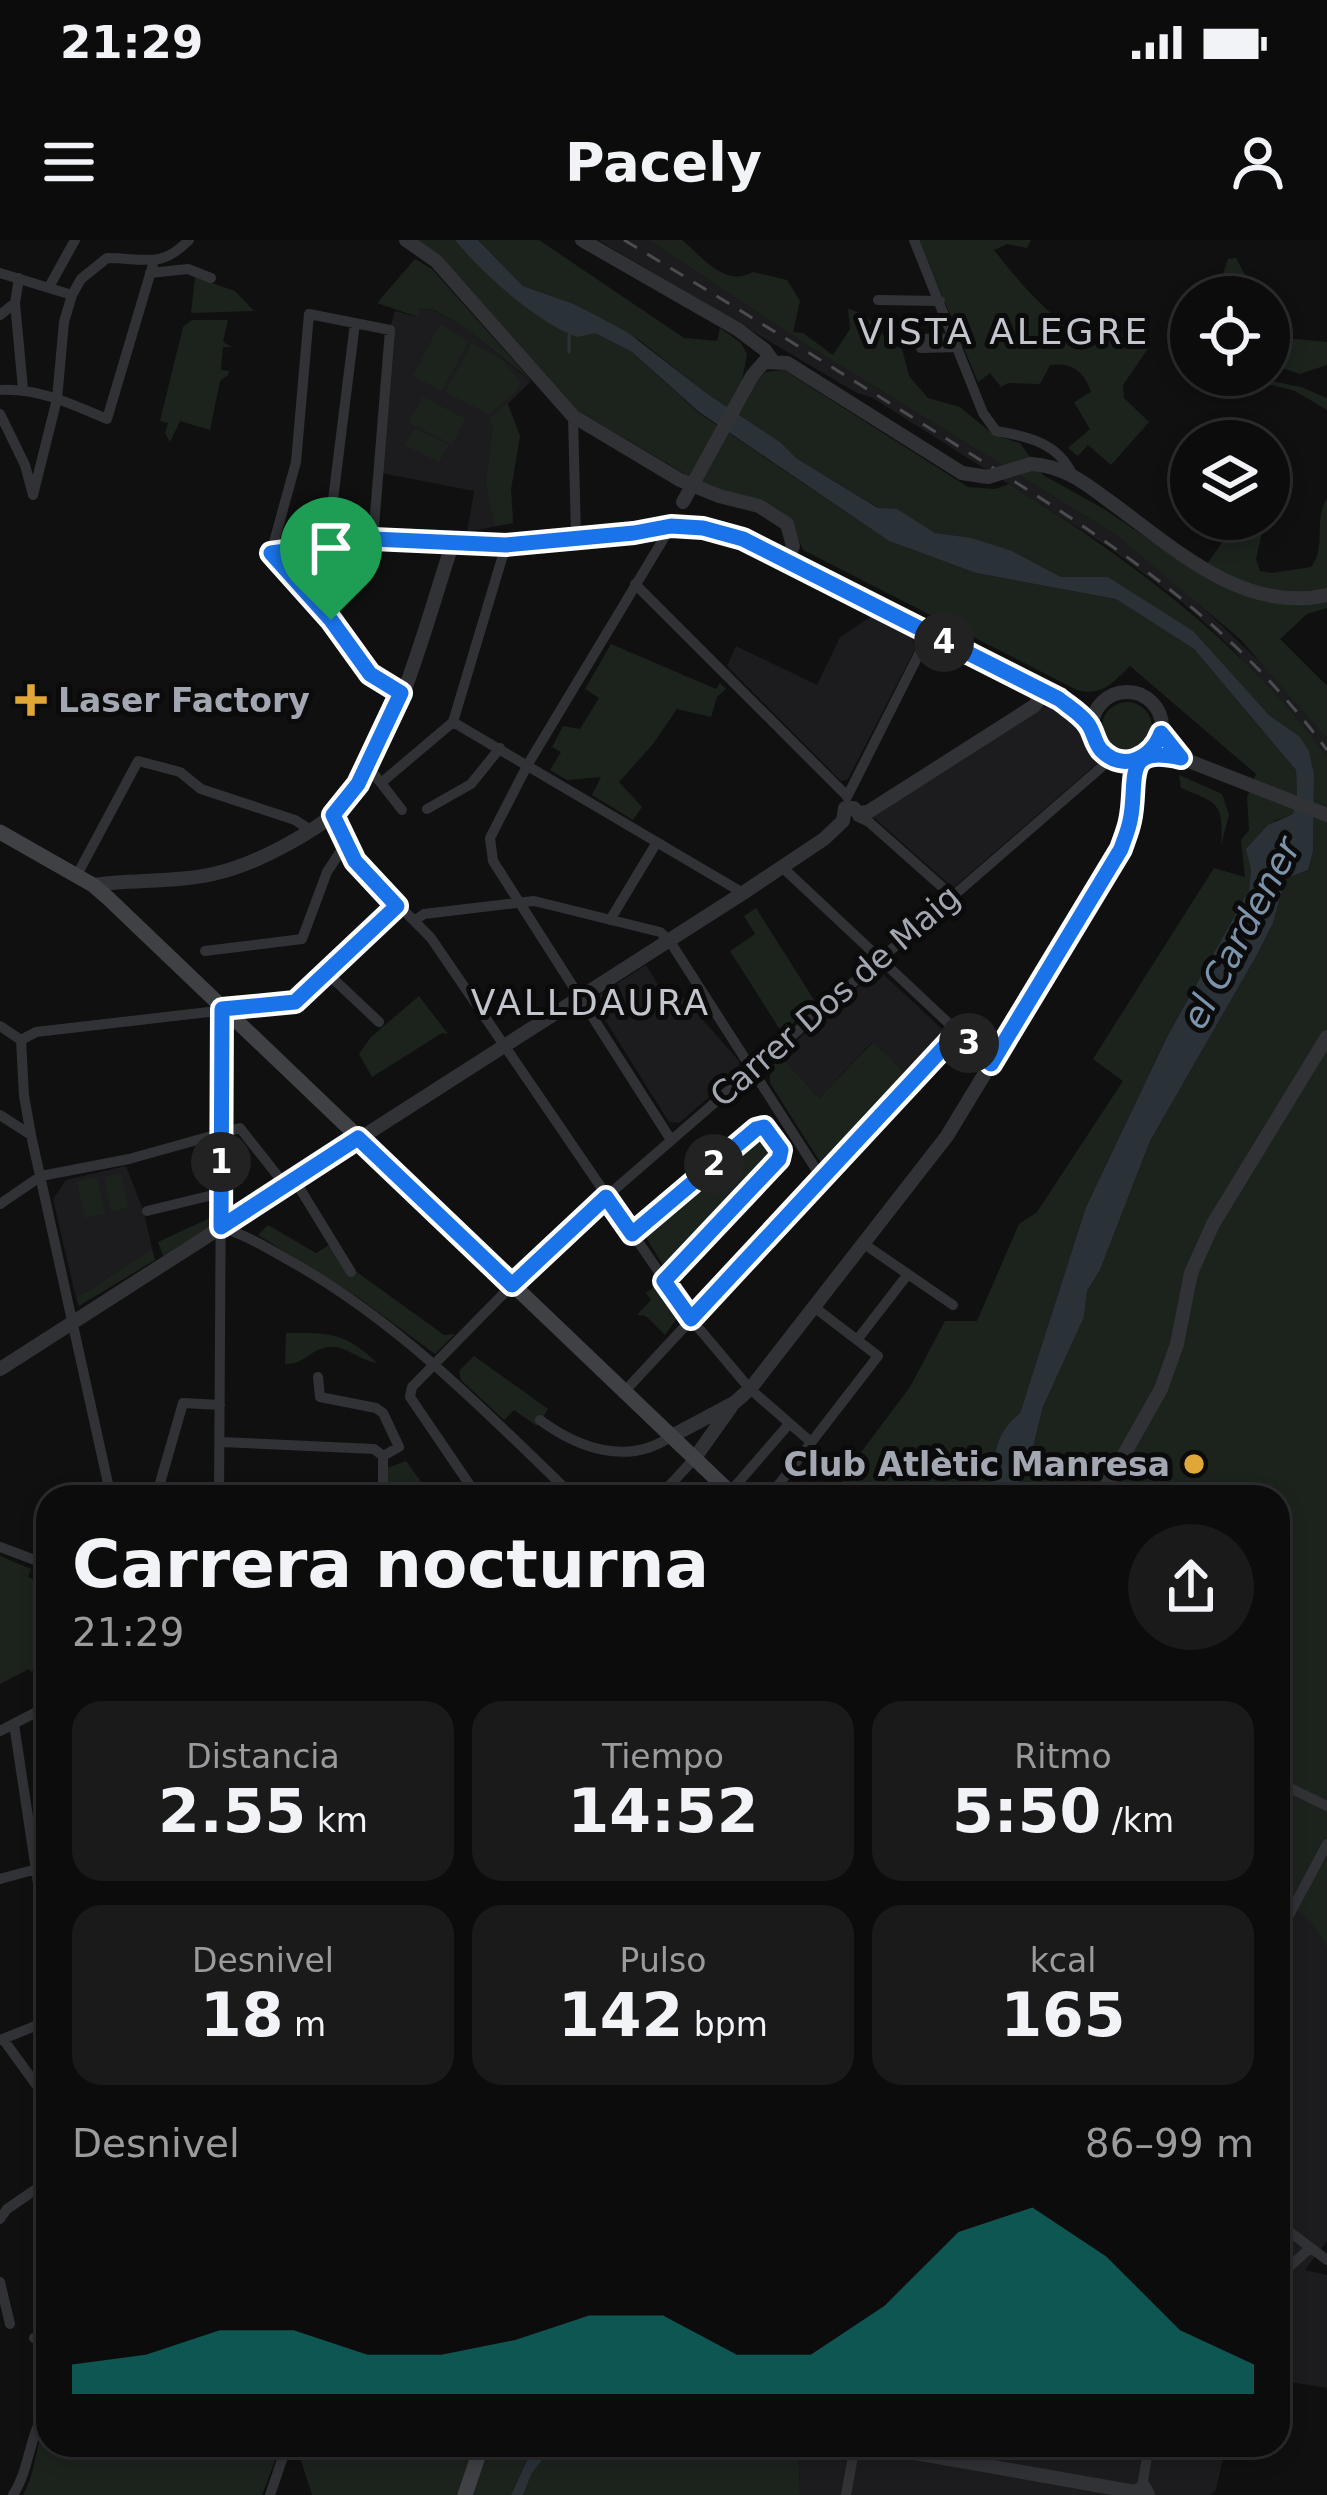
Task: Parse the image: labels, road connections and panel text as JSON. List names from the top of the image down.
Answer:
{
  "streets": {
    "street": ["Carrer Dos de Maig"]
  },
  "districts": ["VISTA ALEGRE", "VALLDAURA"],
  "water": ["el Cardener"],
  "places": {
    "health": ["Laser Factory"],
    "other": ["Club Atlètic Manresa"]
  },
  "page": {
    "status": "21:29",
    "header": "Pacely",
    "pins": [
      "4",
      "3",
      "1",
      "2"
    ],
    "heading": ["Carrera nocturna", "21:29"],
    "stats": [
      ["Distancia", "2.55 km"],
      ["Tiempo", "14:52"],
      ["Ritmo", "5:50 /km"],
      ["Desnivel", "18 m"],
      ["Pulso", "142 bpm"],
      ["kcal", "165"]
    ],
    "chart": ["Desnivel", "86–99 m"]
  }
}
